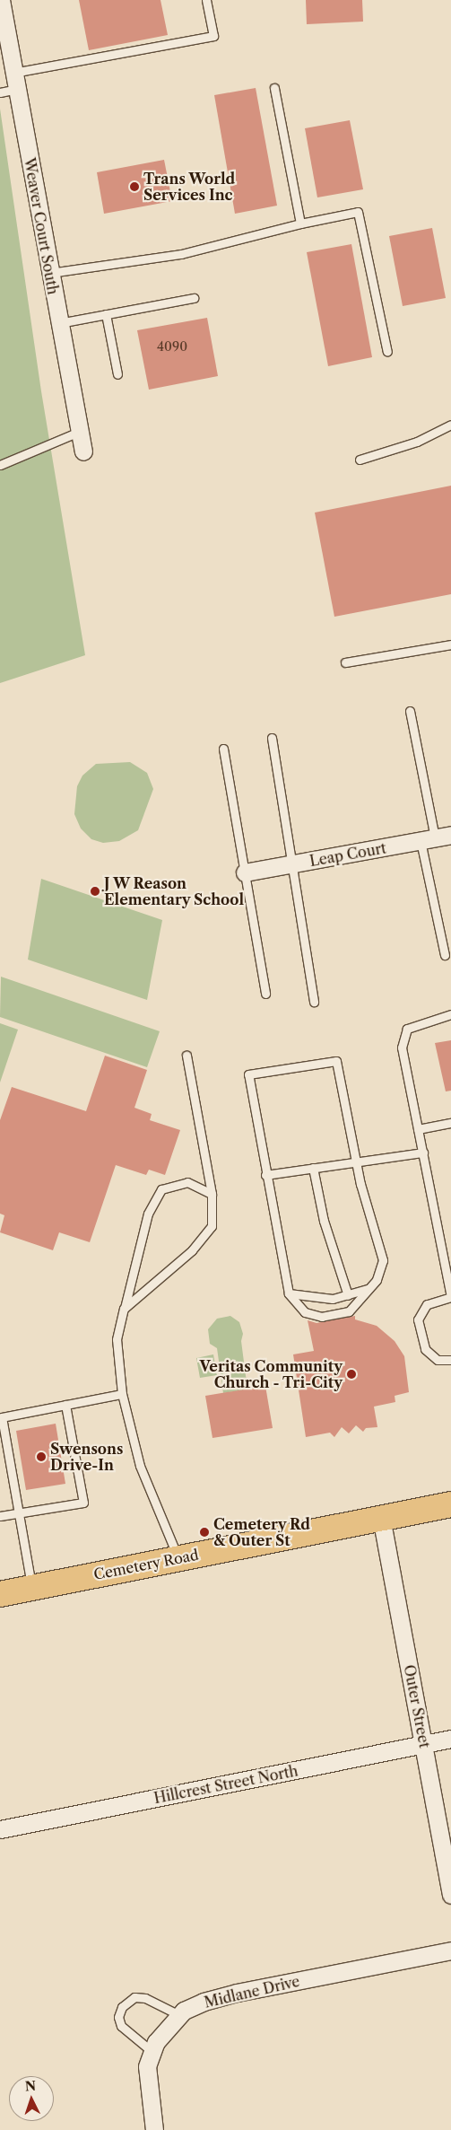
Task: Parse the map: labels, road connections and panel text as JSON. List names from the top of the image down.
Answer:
{
  "streets": {
    "main road": ["Cemetery Road"],
    "street": [
      "Weaver Court South",
      "Leap Court",
      "Outer Street",
      "Hillcrest Street North",
      "Midlane Drive"
    ]
  },
  "crossings": [
    ["Cemetery Road", "Outer Street"],
    ["Outer Street", "Hillcrest Street North"]
  ],
  "places": [
    "Trans World Services Inc",
    "J W Reason Elementary School",
    "Veritas Community Church - Tri-City",
    "Swensons Drive-In",
    "Cemetery Rd & Outer St"
  ],
  "house_numbers": ["4090"],
  "north": "top"
}
